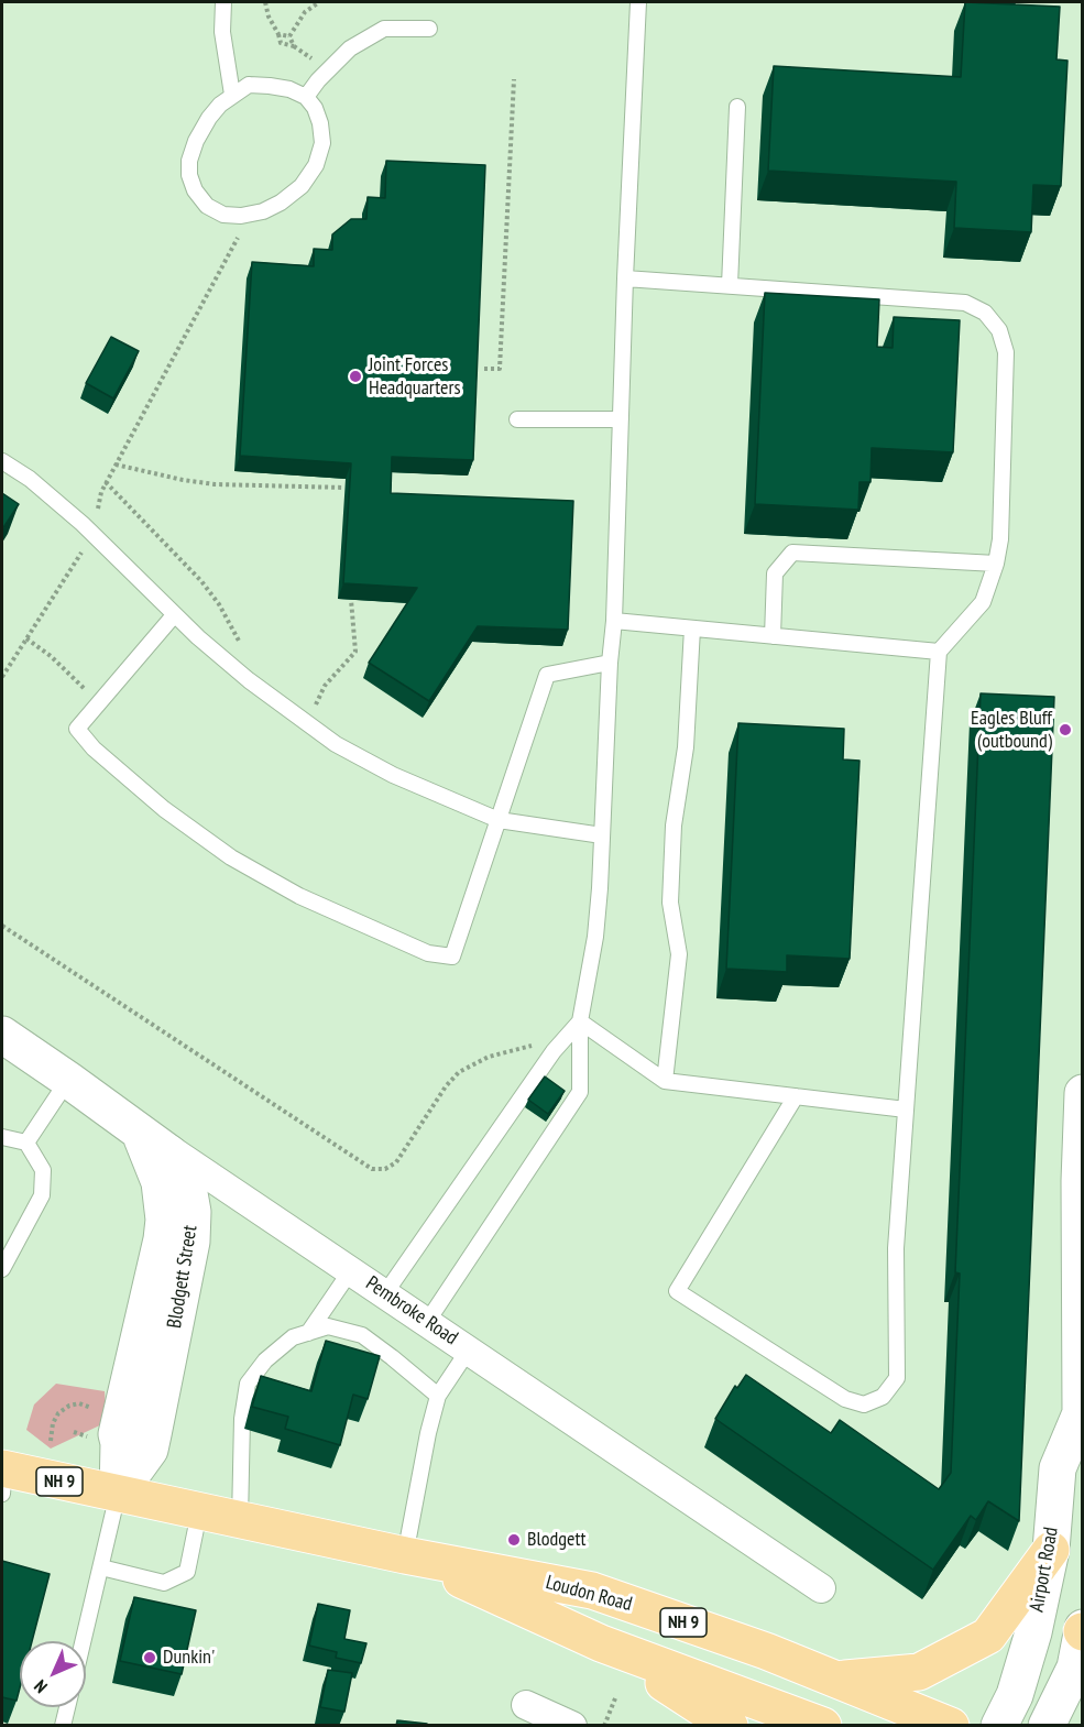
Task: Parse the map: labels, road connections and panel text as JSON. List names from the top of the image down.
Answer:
{
  "streets": {
    "main road": ["NH 9", "Loudon Road"],
    "street": ["Blodgett Street", "Pembroke Road", "Airport Road"]
  },
  "crossings": [
    ["Blodgett Street", "Pembroke Road"],
    ["Blodgett Street", "Loudon Road"]
  ],
  "places": [
    "Joint Forces Headquarters",
    "Eagles Bluff (outbound)",
    "Blodgett",
    "Dunkin'"
  ],
  "north": "bottom left"
}
